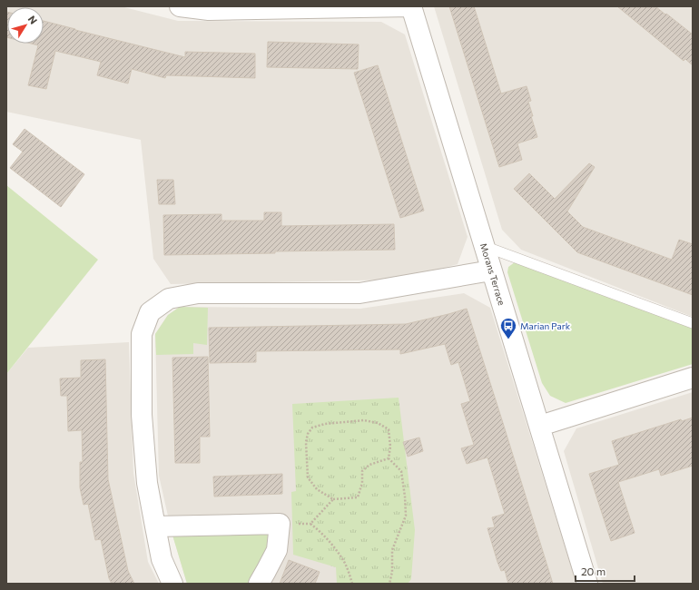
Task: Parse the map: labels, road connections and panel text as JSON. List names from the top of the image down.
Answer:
{
  "streets": {
    "street": ["Morans Terrace"]
  },
  "places": {
    "bus stop": ["Marian Park"]
  },
  "scale_bar": "20 m",
  "north": "top right"
}
